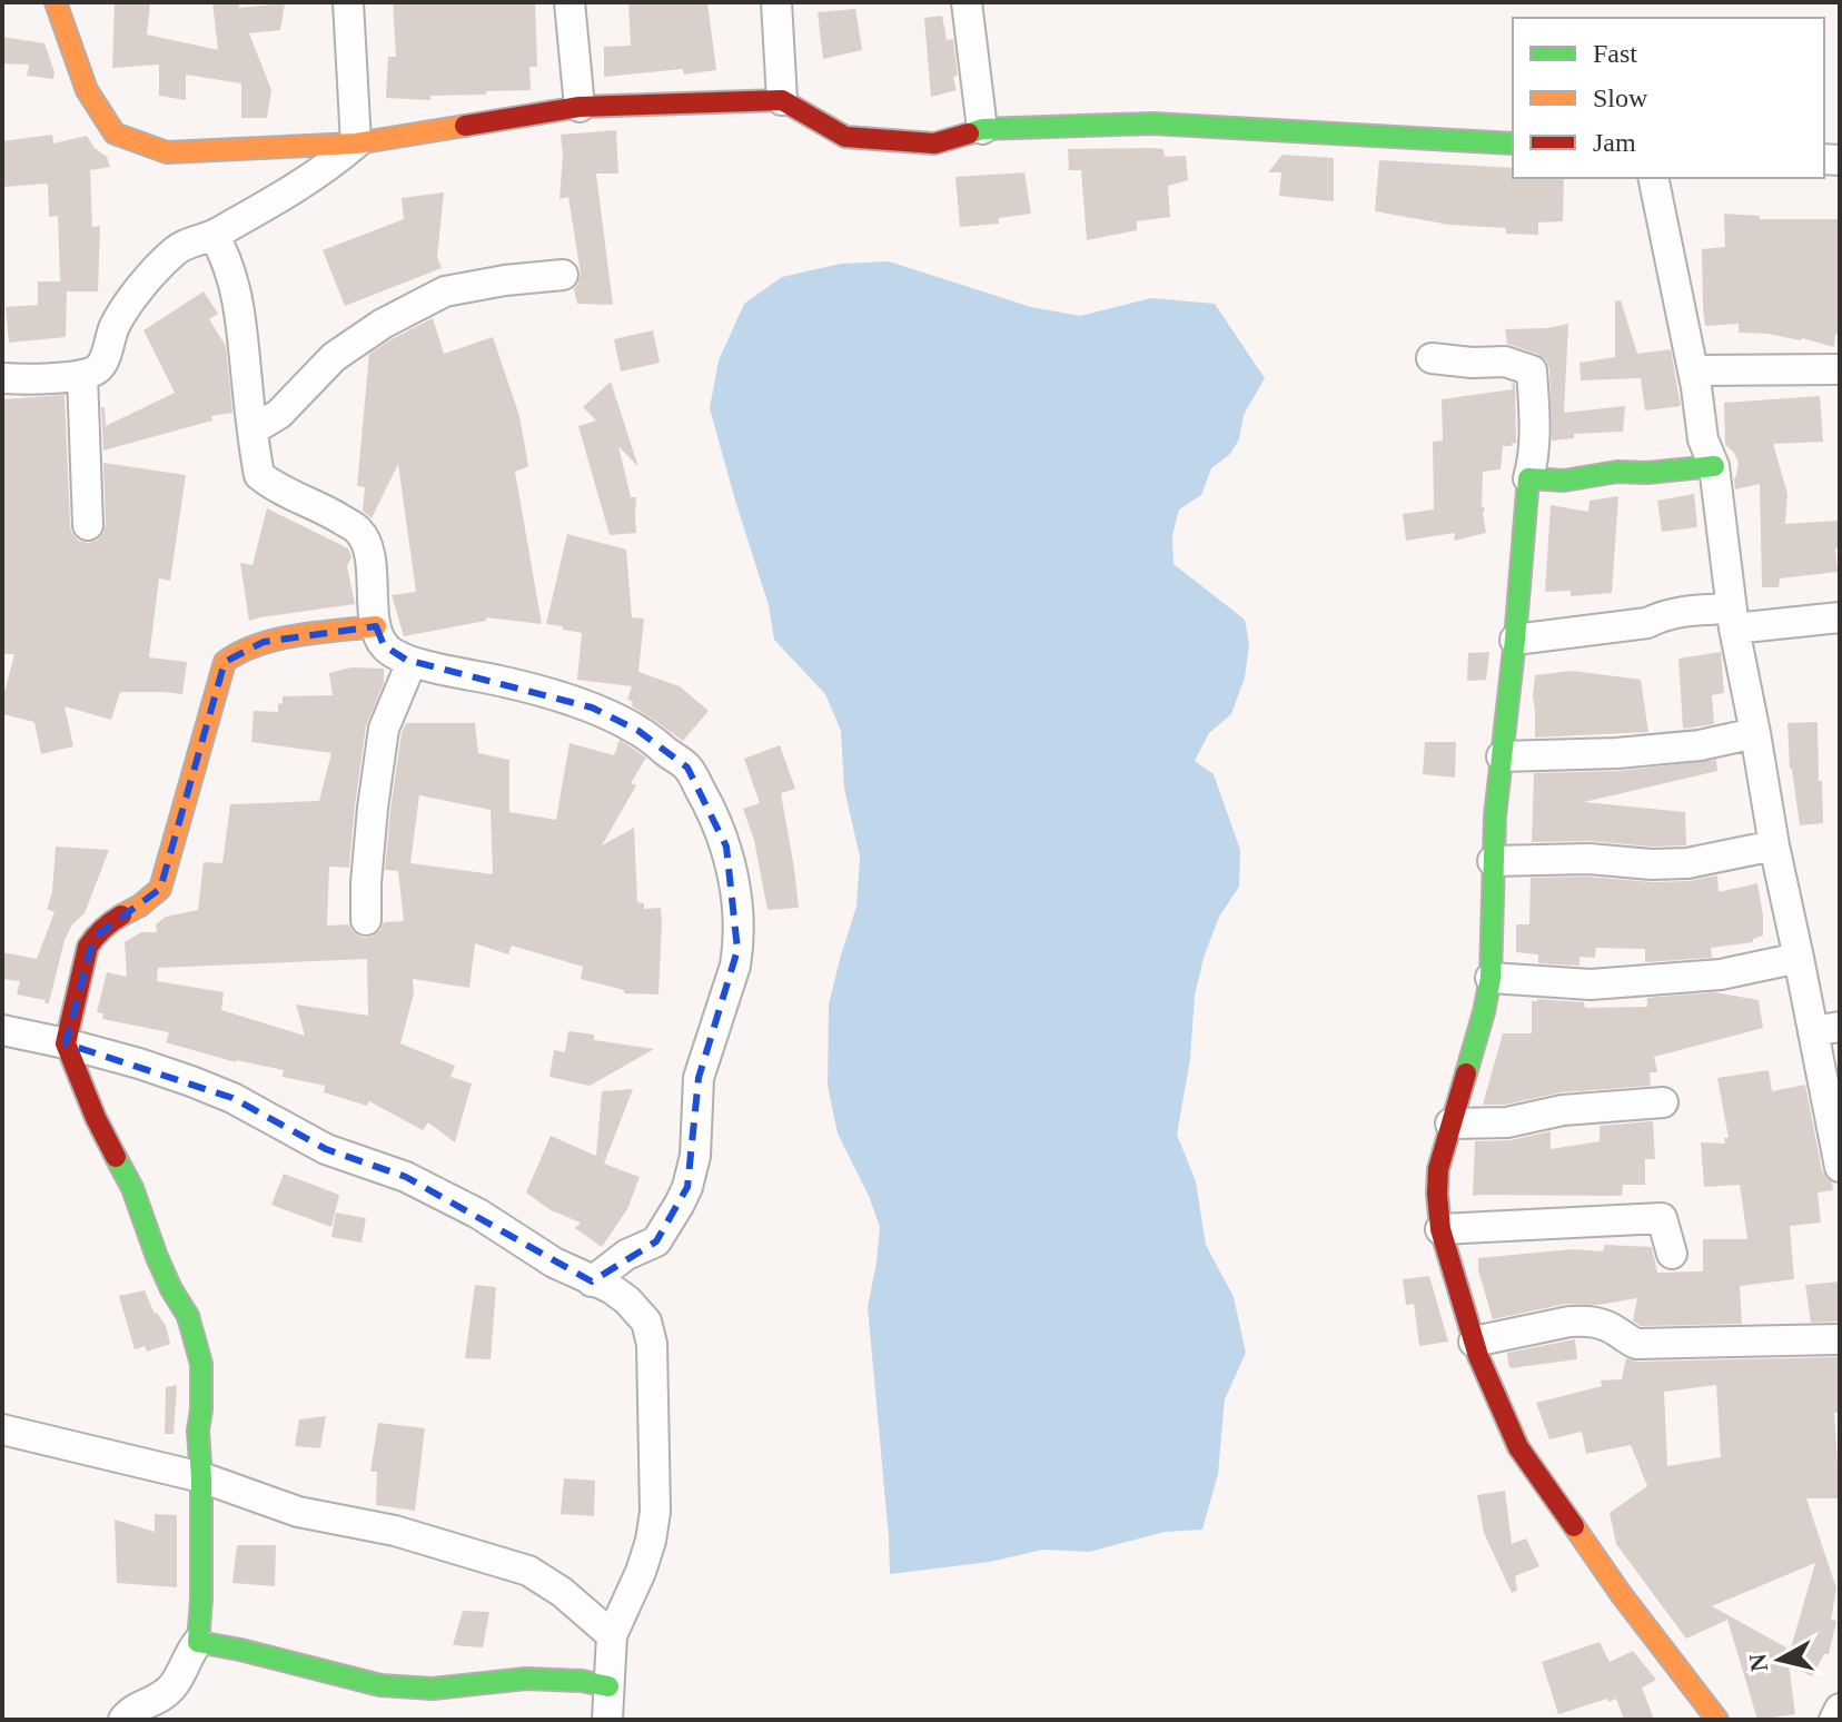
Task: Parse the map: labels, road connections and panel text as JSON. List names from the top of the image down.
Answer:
{
  "legend": ["Fast", "Slow", "Jam"],
  "north": "left"
}
